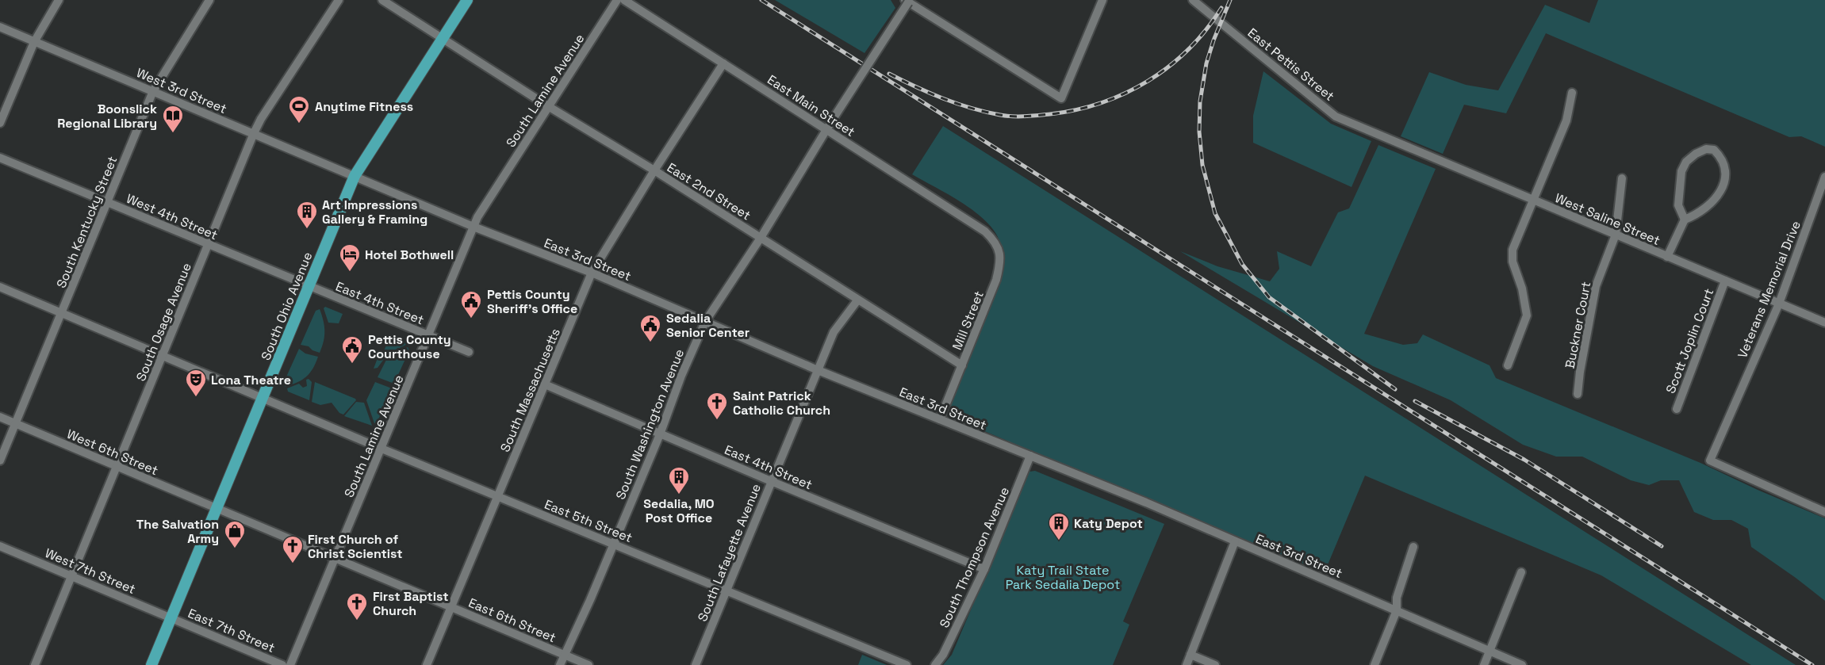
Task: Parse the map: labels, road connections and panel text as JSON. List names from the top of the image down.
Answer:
{
  "streets": {
    "main road": ["South Ohio Avenue"],
    "street": [
      "East Pettis Street",
      "West 3rd Street",
      "South Lamine Avenue",
      "East Main Street",
      "East 2nd Street",
      "West 4th Street",
      "West Saline Street",
      "South Kentucky Street",
      "East 3rd Street",
      "Veterans Memorial Drive",
      "East 4th Street",
      "Mill Street",
      "South Osage Avenue",
      "Buckner Court",
      "Scott Joplin Court",
      "South Massachusetts",
      "South Washington Avenue",
      "West 6th Street",
      "East 5th Street",
      "South Lafayette Avenue",
      "South Thompson Avenue",
      "West 7th Street",
      "East 6th Street",
      "East 7th Street"
    ]
  },
  "crossings": [
    ["East Pettis Street", "West Saline Street"],
    ["West 3rd Street", "South Kentucky Street"],
    ["West 3rd Street", "East 3rd Street"],
    ["West 3rd Street", "South Ohio Avenue"],
    ["West 3rd Street", "South Osage Avenue"],
    ["South Lamine Avenue", "East 2nd Street"],
    ["South Lamine Avenue", "East 3rd Street"],
    ["South Lamine Avenue", "East 4th Street"],
    ["South Lamine Avenue", "East 5th Street"],
    ["South Lamine Avenue", "East 6th Street"],
    ["East Main Street", "Mill Street"],
    ["East Main Street", "South Massachusetts"],
    ["East Main Street", "South Washington Avenue"],
    ["East 2nd Street", "South Ohio Avenue"],
    ["East 2nd Street", "Mill Street"],
    ["East 2nd Street", "South Massachusetts"],
    ["East 2nd Street", "South Washington Avenue"],
    ["East 2nd Street", "South Lafayette Avenue"],
    ["West 4th Street", "South Kentucky Street"],
    ["West 4th Street", "East 4th Street"],
    ["West 4th Street", "South Ohio Avenue"],
    ["West 4th Street", "South Osage Avenue"],
    ["West Saline Street", "Veterans Memorial Drive"],
    ["West Saline Street", "Buckner Court"],
    ["West Saline Street", "Scott Joplin Court"],
    ["South Kentucky Street", "West 6th Street"],
    ["South Kentucky Street", "East 5th Street"],
    ["East 3rd Street", "South Ohio Avenue"],
    ["East 3rd Street", "Mill Street"],
    ["East 3rd Street", "South Massachusetts"],
    ["East 3rd Street", "South Washington Avenue"],
    ["East 3rd Street", "South Lafayette Avenue"],
    ["East 3rd Street", "South Thompson Avenue"],
    ["East 4th Street", "South Ohio Avenue"],
    ["East 4th Street", "South Massachusetts"],
    ["East 4th Street", "South Washington Avenue"],
    ["East 4th Street", "South Lafayette Avenue"],
    ["East 4th Street", "South Thompson Avenue"],
    ["South Ohio Avenue", "West 6th Street"],
    ["South Ohio Avenue", "East 5th Street"],
    ["South Ohio Avenue", "West 7th Street"],
    ["South Ohio Avenue", "East 6th Street"],
    ["South Ohio Avenue", "East 7th Street"],
    ["South Osage Avenue", "West 6th Street"],
    ["South Osage Avenue", "East 5th Street"],
    ["South Osage Avenue", "West 7th Street"],
    ["South Massachusetts", "East 5th Street"],
    ["South Massachusetts", "East 6th Street"],
    ["South Washington Avenue", "East 5th Street"],
    ["South Washington Avenue", "East 6th Street"],
    ["West 6th Street", "East 6th Street"],
    ["East 5th Street", "South Lafayette Avenue"],
    ["West 7th Street", "East 7th Street"]
  ],
  "parks": ["Katy Trail State Park Sedalia Depot"],
  "places": {
    "sports": ["Anytime Fitness"],
    "library": ["Boonslick Regional Library"],
    "building": ["Art Impressions Gallery & Framing", "Sedalia, MO Post Office", "Katy Depot"],
    "hotel": ["Hotel Bothwell"],
    "public building": ["Pettis County Sheriff's Office", "Sedalia Senior Center", "Pettis County Courthouse"],
    "theatre": ["Lona Theatre"],
    "church": ["Saint Patrick Catholic Church", "First Church of Christ Scientist", "First Baptist Church"],
    "shop": ["The Salvation Army"]
  }
}
